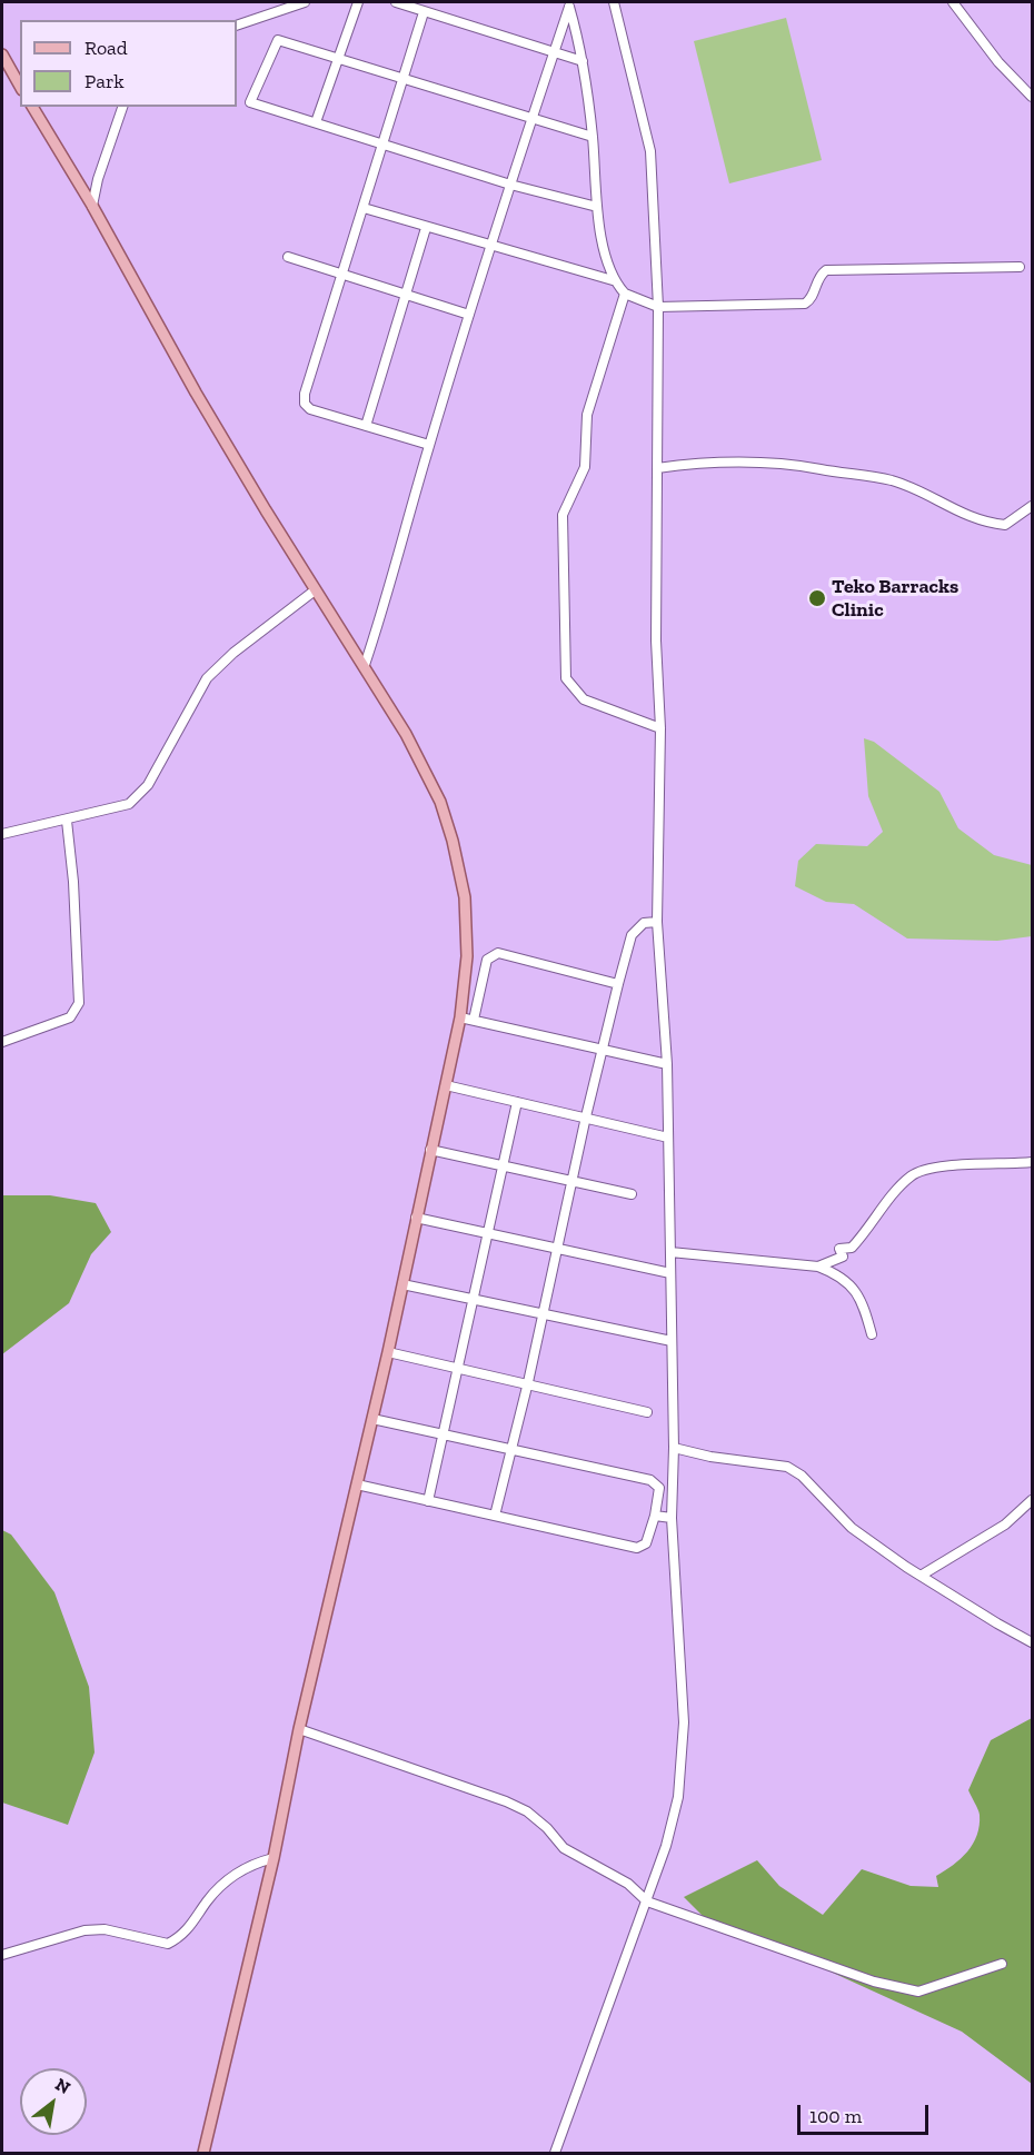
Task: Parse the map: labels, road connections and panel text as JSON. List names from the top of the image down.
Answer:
{
  "places": ["Teko Barracks Clinic"],
  "legend": ["Road", "Park"],
  "scale_bar": "100 m",
  "north": "top right"
}
